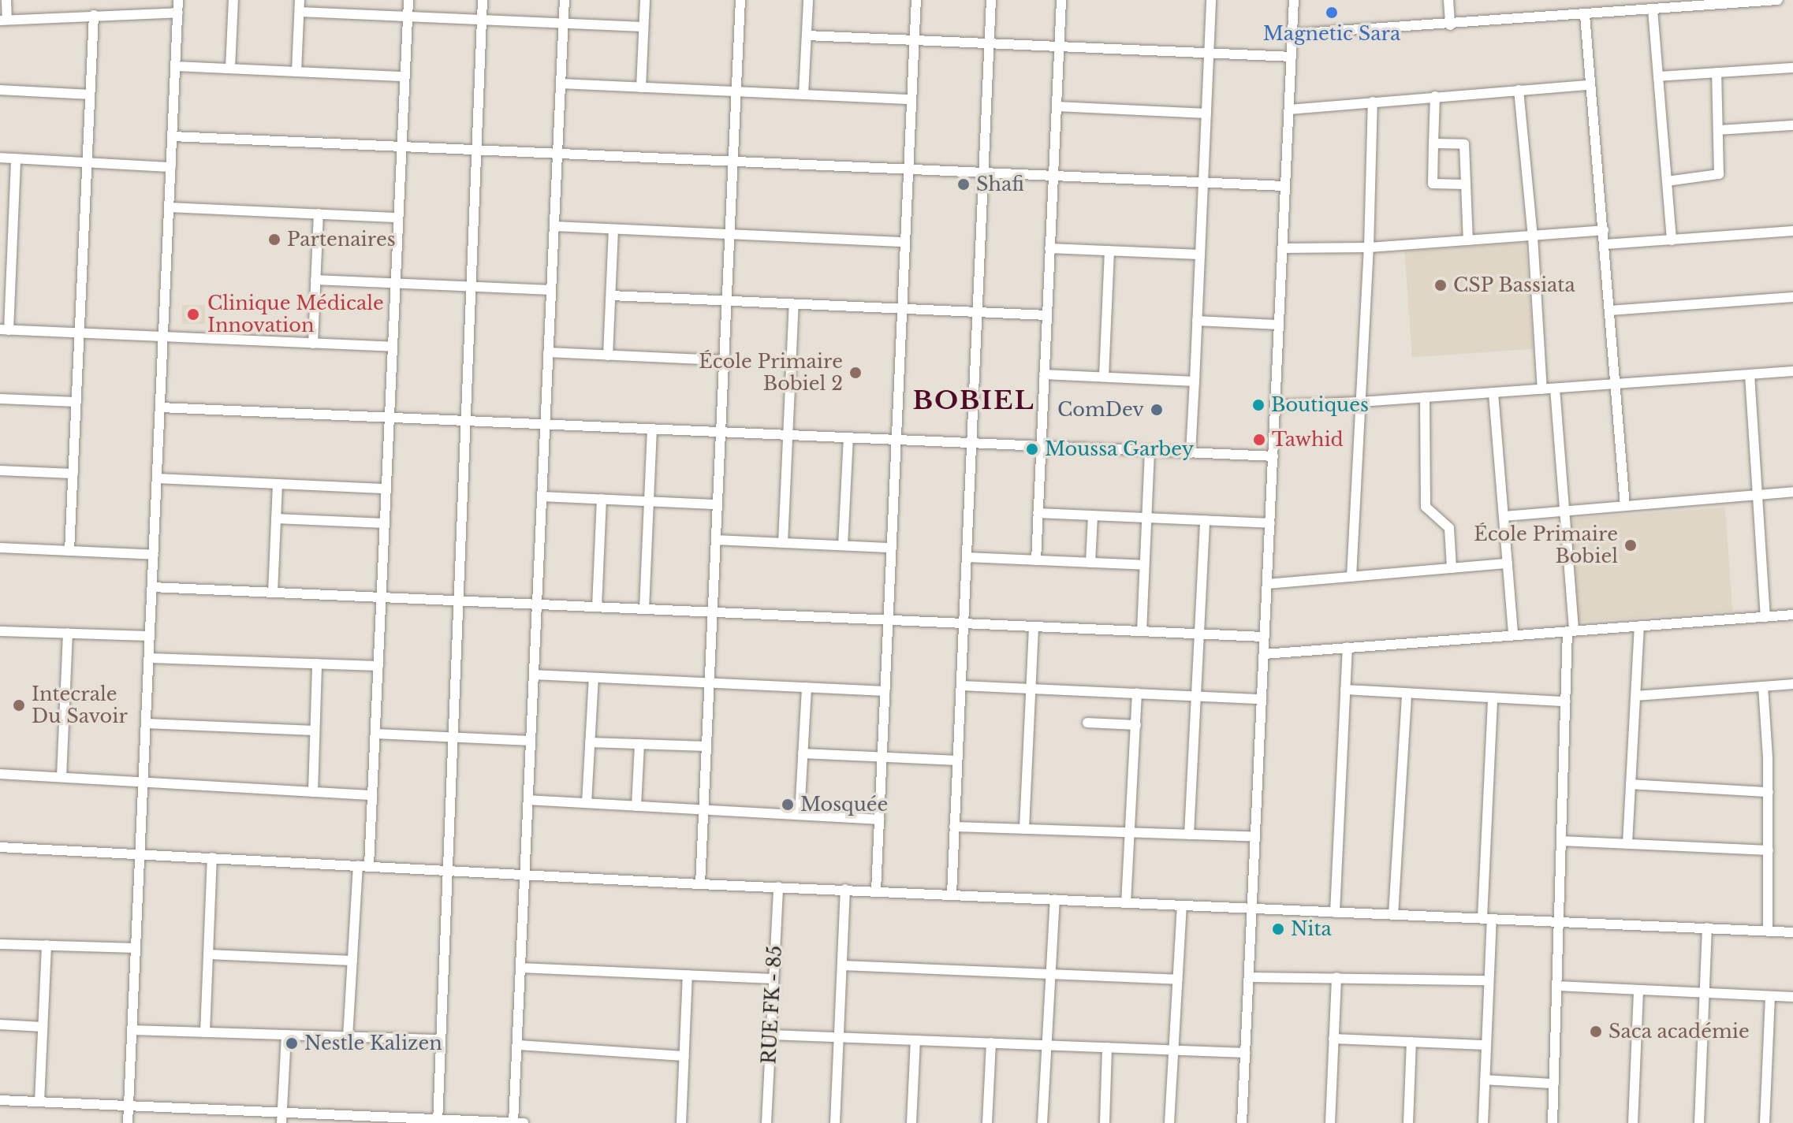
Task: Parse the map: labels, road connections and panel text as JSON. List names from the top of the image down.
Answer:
{
  "streets": {
    "street": ["RUE FK - 85"]
  },
  "districts": ["BOBIEL"],
  "places": [
    "Magnetic Sara",
    "Shafi",
    "Partenaires",
    "CSP Bassiata",
    "Clinique Médicale Innovation",
    "École Primaire Bobiel 2",
    "Boutiques",
    "ComDev",
    "Tawhid",
    "Moussa Garbey",
    "École Primaire Bobiel",
    "Intecrale Du Savoir",
    "Mosquée",
    "Nita",
    "Saca académie",
    "Nestle Kalizen"
  ]
}
